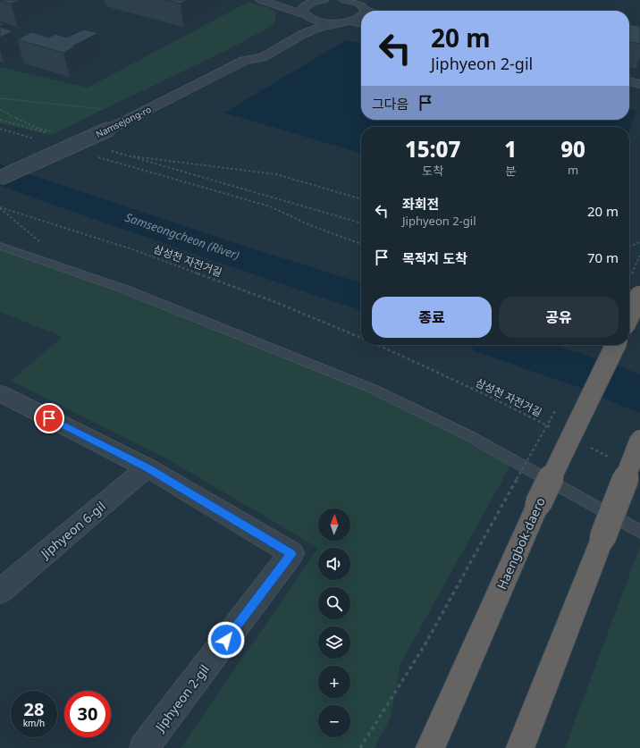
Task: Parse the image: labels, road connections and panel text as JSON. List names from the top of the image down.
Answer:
{
  "streets": {
    "highway": ["Haengbok-daero"],
    "street": ["Namsejong-ro", "Jiphyeon 6-gil", "Jiphyeon 2-gil"],
    "path": ["삼성천 자전거길"]
  },
  "crossings": [
    ["Jiphyeon 6-gil", "Jiphyeon 2-gil"]
  ],
  "water": ["Samseongcheon (River)"],
  "north": "top",
  "page": {
    "turn": ["20 m", "Jiphyeon 2-gil"],
    "then": "그다음",
    "eta": [
      "15:07",
      "도착",
      "1",
      "분",
      "90",
      "m"
    ],
    "list": [
      {
        "name": "좌회전",
        "note": "Jiphyeon 2-gil",
        "value": "20 m"
      },
      {
        "name": "목적지 도착",
        "value": "70 m"
      }
    ],
    "buttons": ["종료", "공유"],
    "map_buttons": ["+", "−"],
    "speed": "28 km/h",
    "limit": "30"
  }
}
